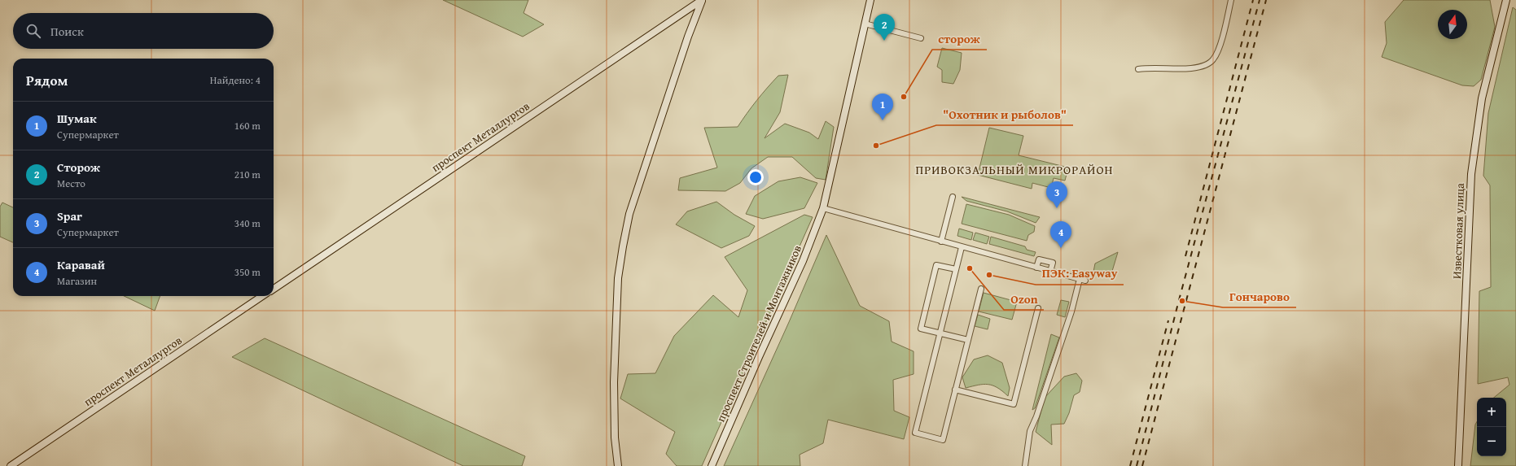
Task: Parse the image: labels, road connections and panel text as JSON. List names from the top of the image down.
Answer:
{
  "streets": {
    "street": ["проспект Металлургов", "Известковая улица", "проспект Строителей и Монтажников"]
  },
  "districts": ["ПРИВОКЗАЛЬНЫЙ МИКРОРАЙОН"],
  "places": [
    "сторож",
    "\"Охотник и рыболов\"",
    "Ozon",
    "ПЭК: Easyway",
    "Гончарово"
  ],
  "north": "top",
  "page": {
    "search": "Поиск",
    "pins": [
      "2",
      "1",
      "3",
      "4"
    ],
    "heading": ["Рядом", "Найдено: 4"],
    "list": [
      {
        "mark": "1",
        "name": "Шумак",
        "note": "Супермаркет",
        "value": "160 m"
      },
      {
        "mark": "2",
        "name": "Сторож",
        "note": "Место",
        "value": "210 m"
      },
      {
        "mark": "3",
        "name": "Spar",
        "note": "Супермаркет",
        "value": "340 m"
      },
      {
        "mark": "4",
        "name": "Каравай",
        "note": "Магазин",
        "value": "350 m"
      }
    ],
    "map_buttons": ["+", "−"]
  }
}
